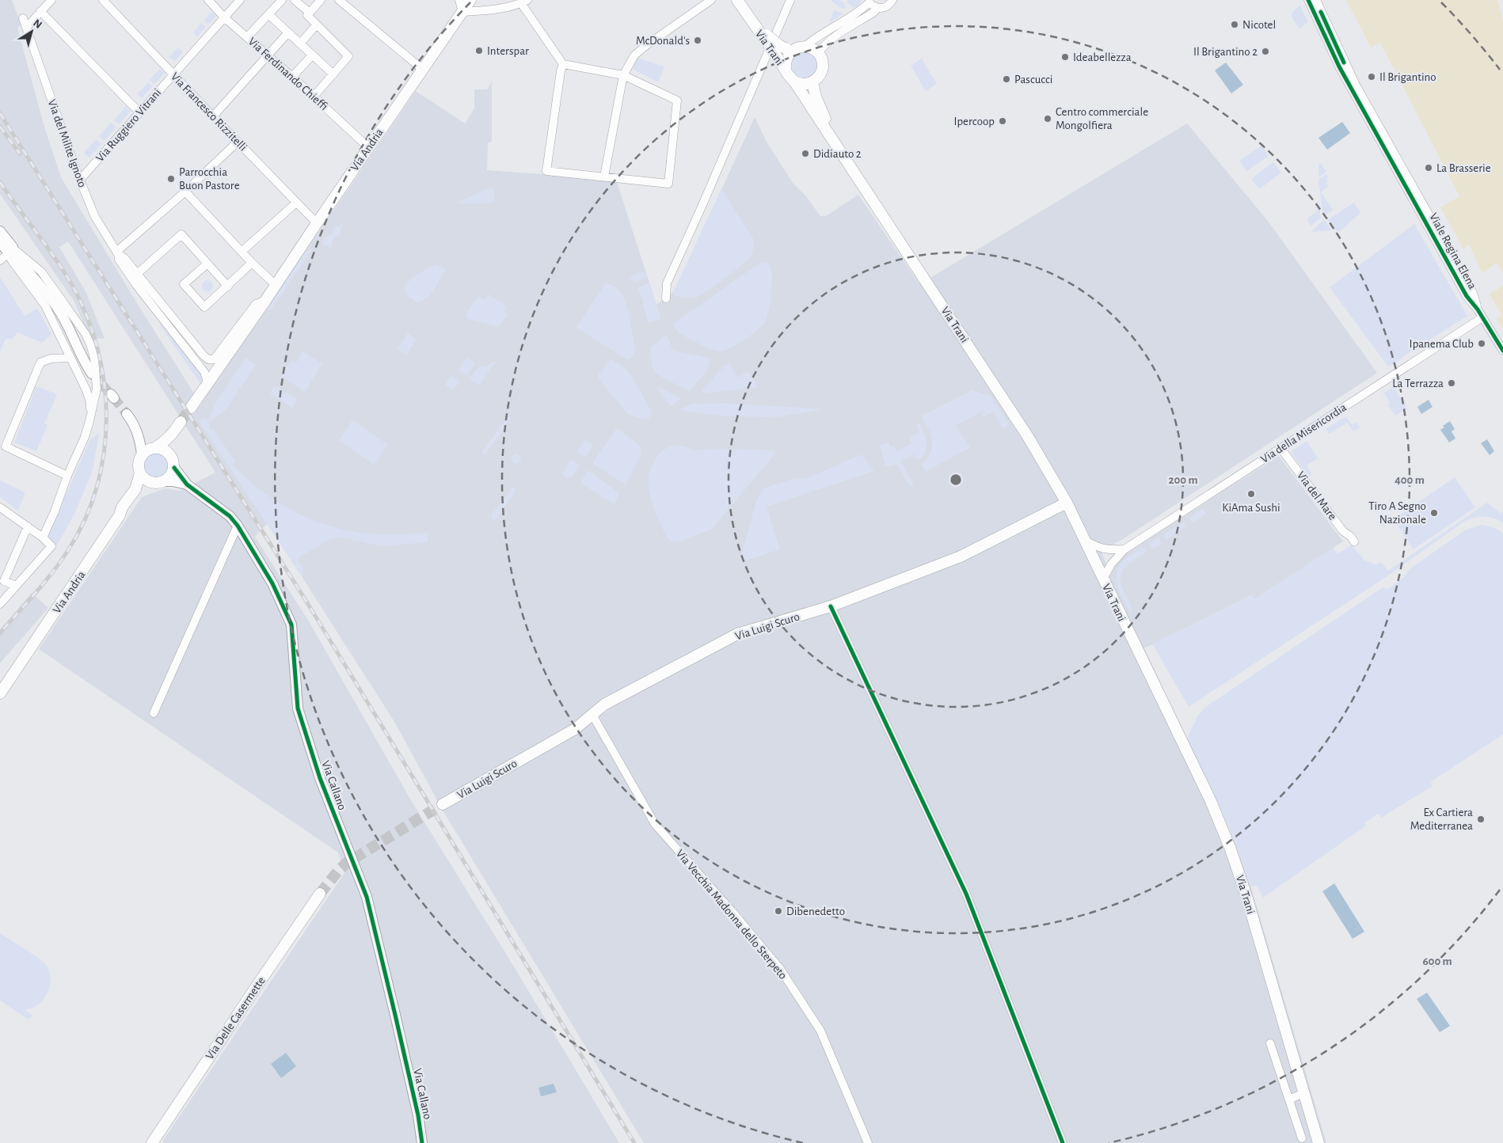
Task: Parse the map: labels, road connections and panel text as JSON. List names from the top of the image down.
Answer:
{
  "streets": {
    "main road": [
      "Via Trani",
      "Via Andria",
      "Via Luigi Scuro",
      "Via Delle Casermette"
    ],
    "street": [
      "Via Ferdinando Chieffi",
      "Via Francesco Rizzitelli",
      "Via Ruggiero Vitrani",
      "Via del Milite Ignoto",
      "Viale Regina Elena",
      "Via della Misericordia",
      "Via del Mare",
      "Via Callano",
      "Via Vecchia Madonna dello Sterpeto"
    ]
  },
  "crossings": [
    ["Via Trani", "Via della Misericordia"],
    ["Via Trani", "Via Luigi Scuro"],
    ["Via Ferdinando Chieffi", "Via Ruggiero Vitrani"],
    ["Via Ferdinando Chieffi", "Via Andria"],
    ["Via Francesco Rizzitelli", "Via Ruggiero Vitrani"],
    ["Via Francesco Rizzitelli", "Via Andria"],
    ["Via Ruggiero Vitrani", "Via del Milite Ignoto"],
    ["Via del Milite Ignoto", "Via Andria"],
    ["Via Andria", "Via Callano"],
    ["Viale Regina Elena", "Via della Misericordia"],
    ["Via della Misericordia", "Via del Mare"],
    ["Via Luigi Scuro", "Via Vecchia Madonna dello Sterpeto"]
  ],
  "places": [
    "Nicotel",
    "McDonald's",
    "Interspar",
    "Il Brigantino 2",
    "Ideabellezza",
    "Il Brigantino",
    "Pascucci",
    "Centro commerciale Mongolfiera",
    "Ipercoop",
    "Didiauto 2",
    "La Brasserie",
    "Parrocchia Buon Pastore",
    "Ipanema Club",
    "La Terrazza",
    "KiAma Sushi",
    "Tiro A Segno Nazionale",
    "Ex Cartiera Mediterranea",
    "Dibenedetto"
  ],
  "north": "top right",
  "rings": ["200 m", "400 m", "600 m"]
}
